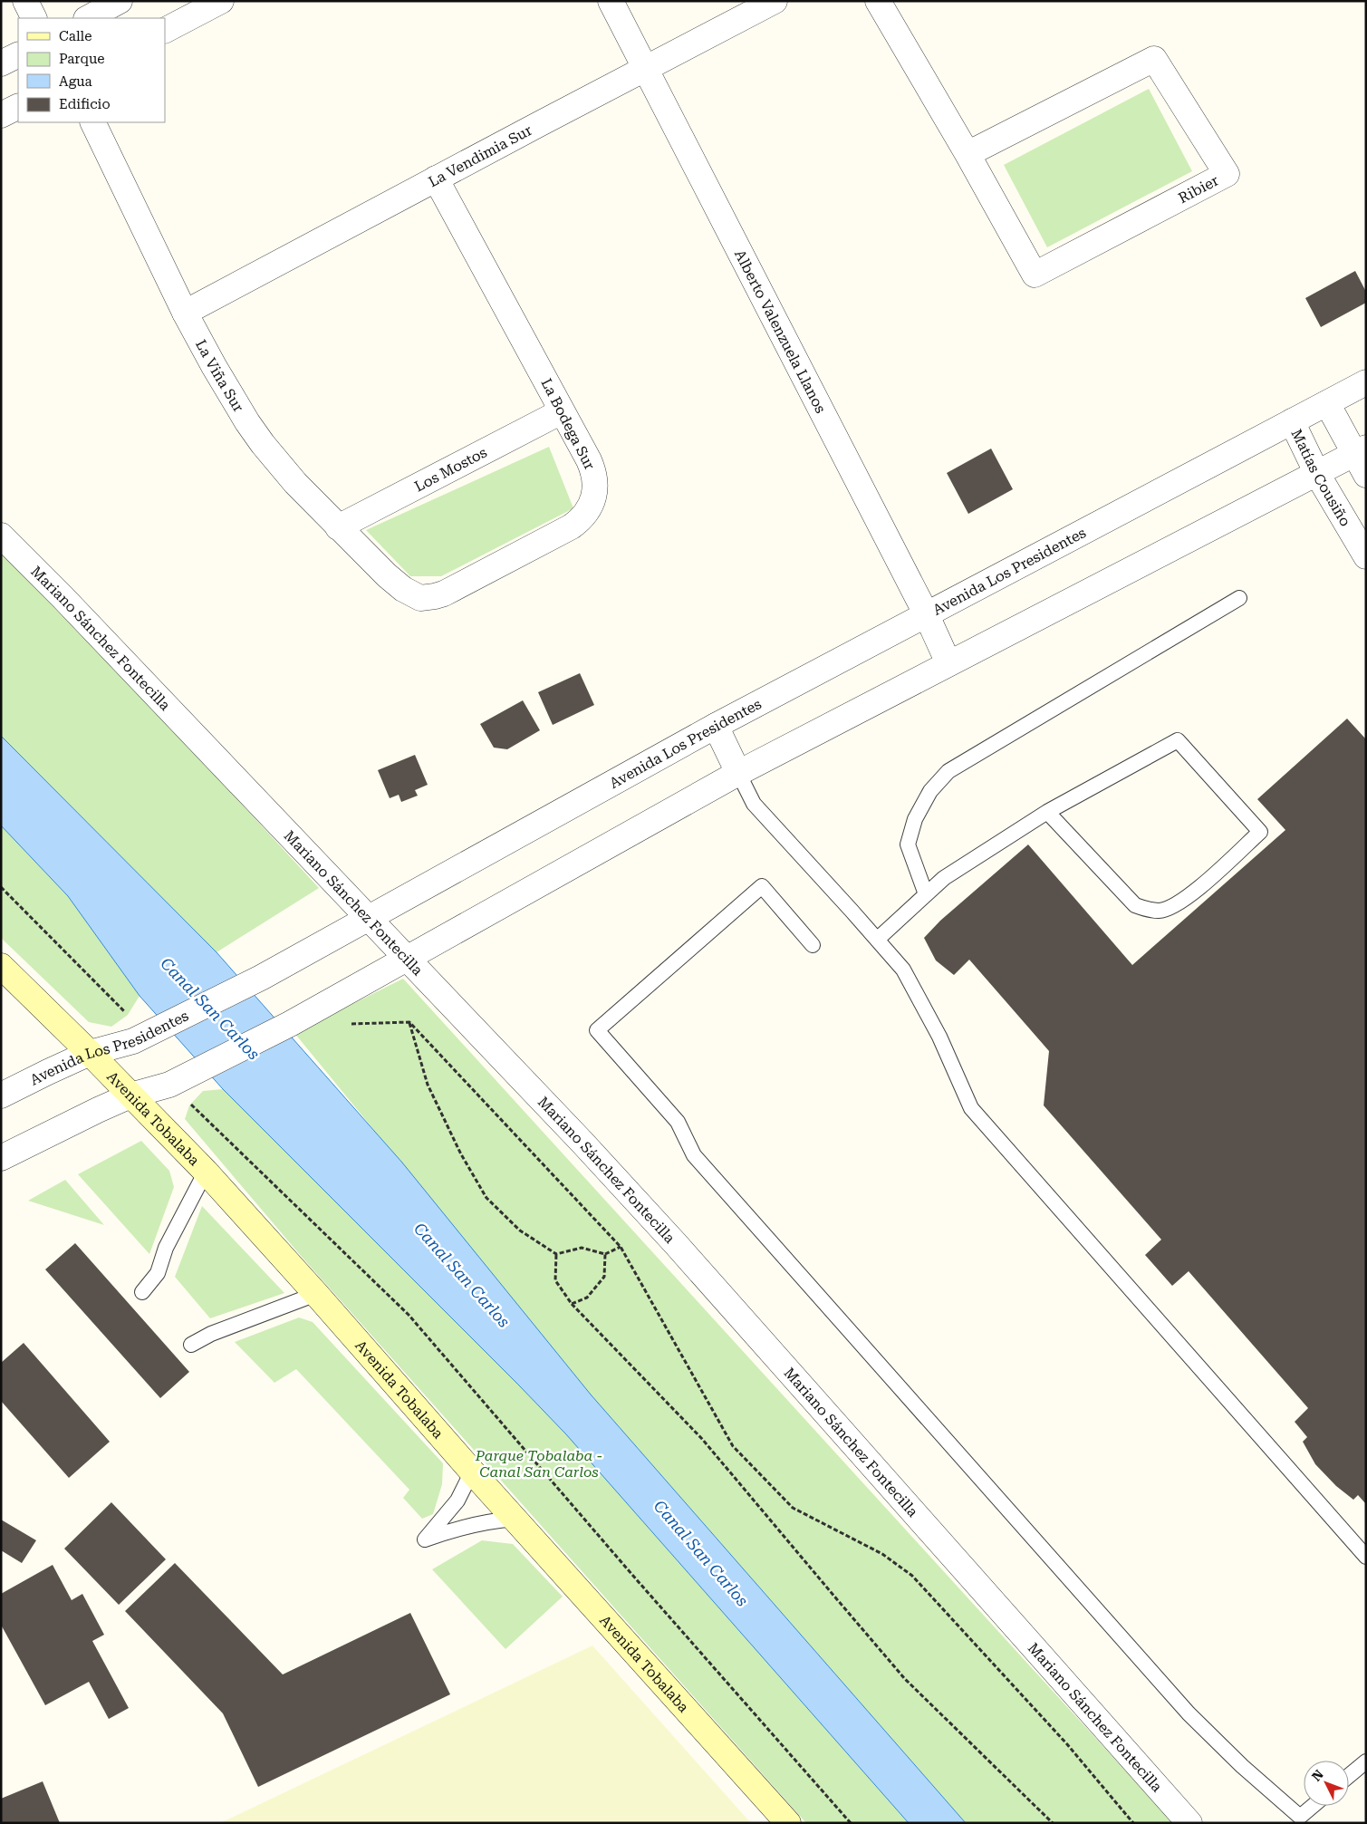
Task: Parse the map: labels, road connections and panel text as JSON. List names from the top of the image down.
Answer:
{
  "streets": {
    "main road": ["Avenida Tobalaba"],
    "street": [
      "La Vendimia Sur",
      "Ribier",
      "Alberto Valenzuela Llanos",
      "La Viña Sur",
      "La Bodega Sur",
      "Los Mostos",
      "Matías Cousiño",
      "Avenida Los Presidentes",
      "Mariano Sánchez Fontecilla"
    ]
  },
  "crossings": [
    ["La Vendimia Sur", "Alberto Valenzuela Llanos"],
    ["La Vendimia Sur", "La Viña Sur"],
    ["La Vendimia Sur", "La Bodega Sur"],
    ["Alberto Valenzuela Llanos", "Avenida Los Presidentes"],
    ["La Viña Sur", "La Bodega Sur"],
    ["La Viña Sur", "Los Mostos"],
    ["La Bodega Sur", "Los Mostos"],
    ["Matías Cousiño", "Avenida Los Presidentes"],
    ["Avenida Los Presidentes", "Mariano Sánchez Fontecilla"],
    ["Avenida Los Presidentes", "Avenida Tobalaba"]
  ],
  "water": ["Canal San Carlos"],
  "parks": ["Parque Tobalaba - Canal San Carlos"],
  "legend": [
    "Calle",
    "Parque",
    "Agua",
    "Edificio"
  ],
  "north": "top left"
}
